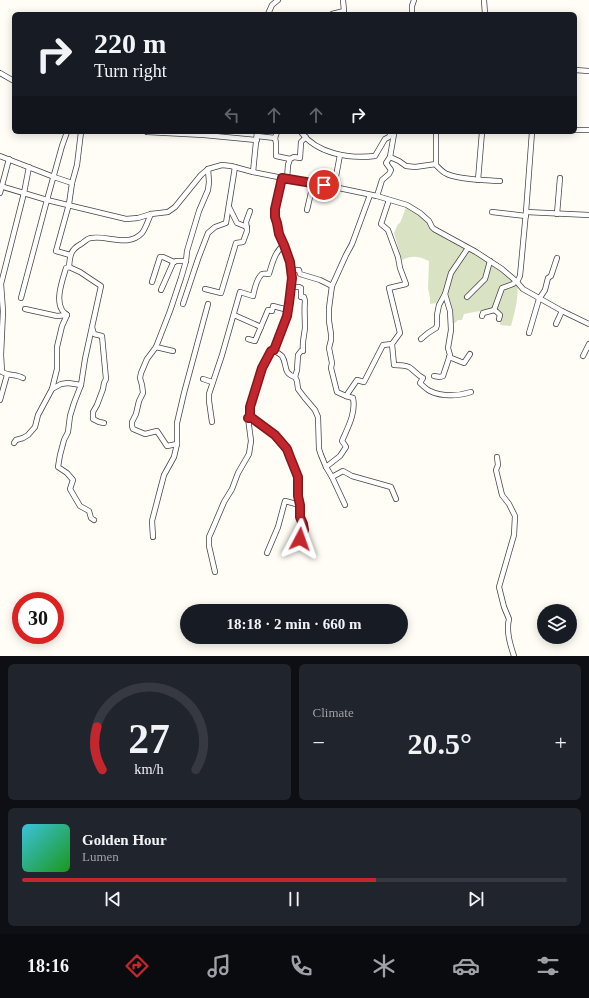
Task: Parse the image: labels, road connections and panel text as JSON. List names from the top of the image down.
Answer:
{
  "page": {
    "turn": ["220 m", "Turn right"],
    "limit": "30",
    "trip": "18:18 · 2 min · 660 m",
    "tile": "Climate",
    "heat": ["−", "20.5°", "+"],
    "song": ["Golden Hour", "Lumen"],
    "tabs": "18:16",
    "gauge": ["27", "km/h"]
  }
}
